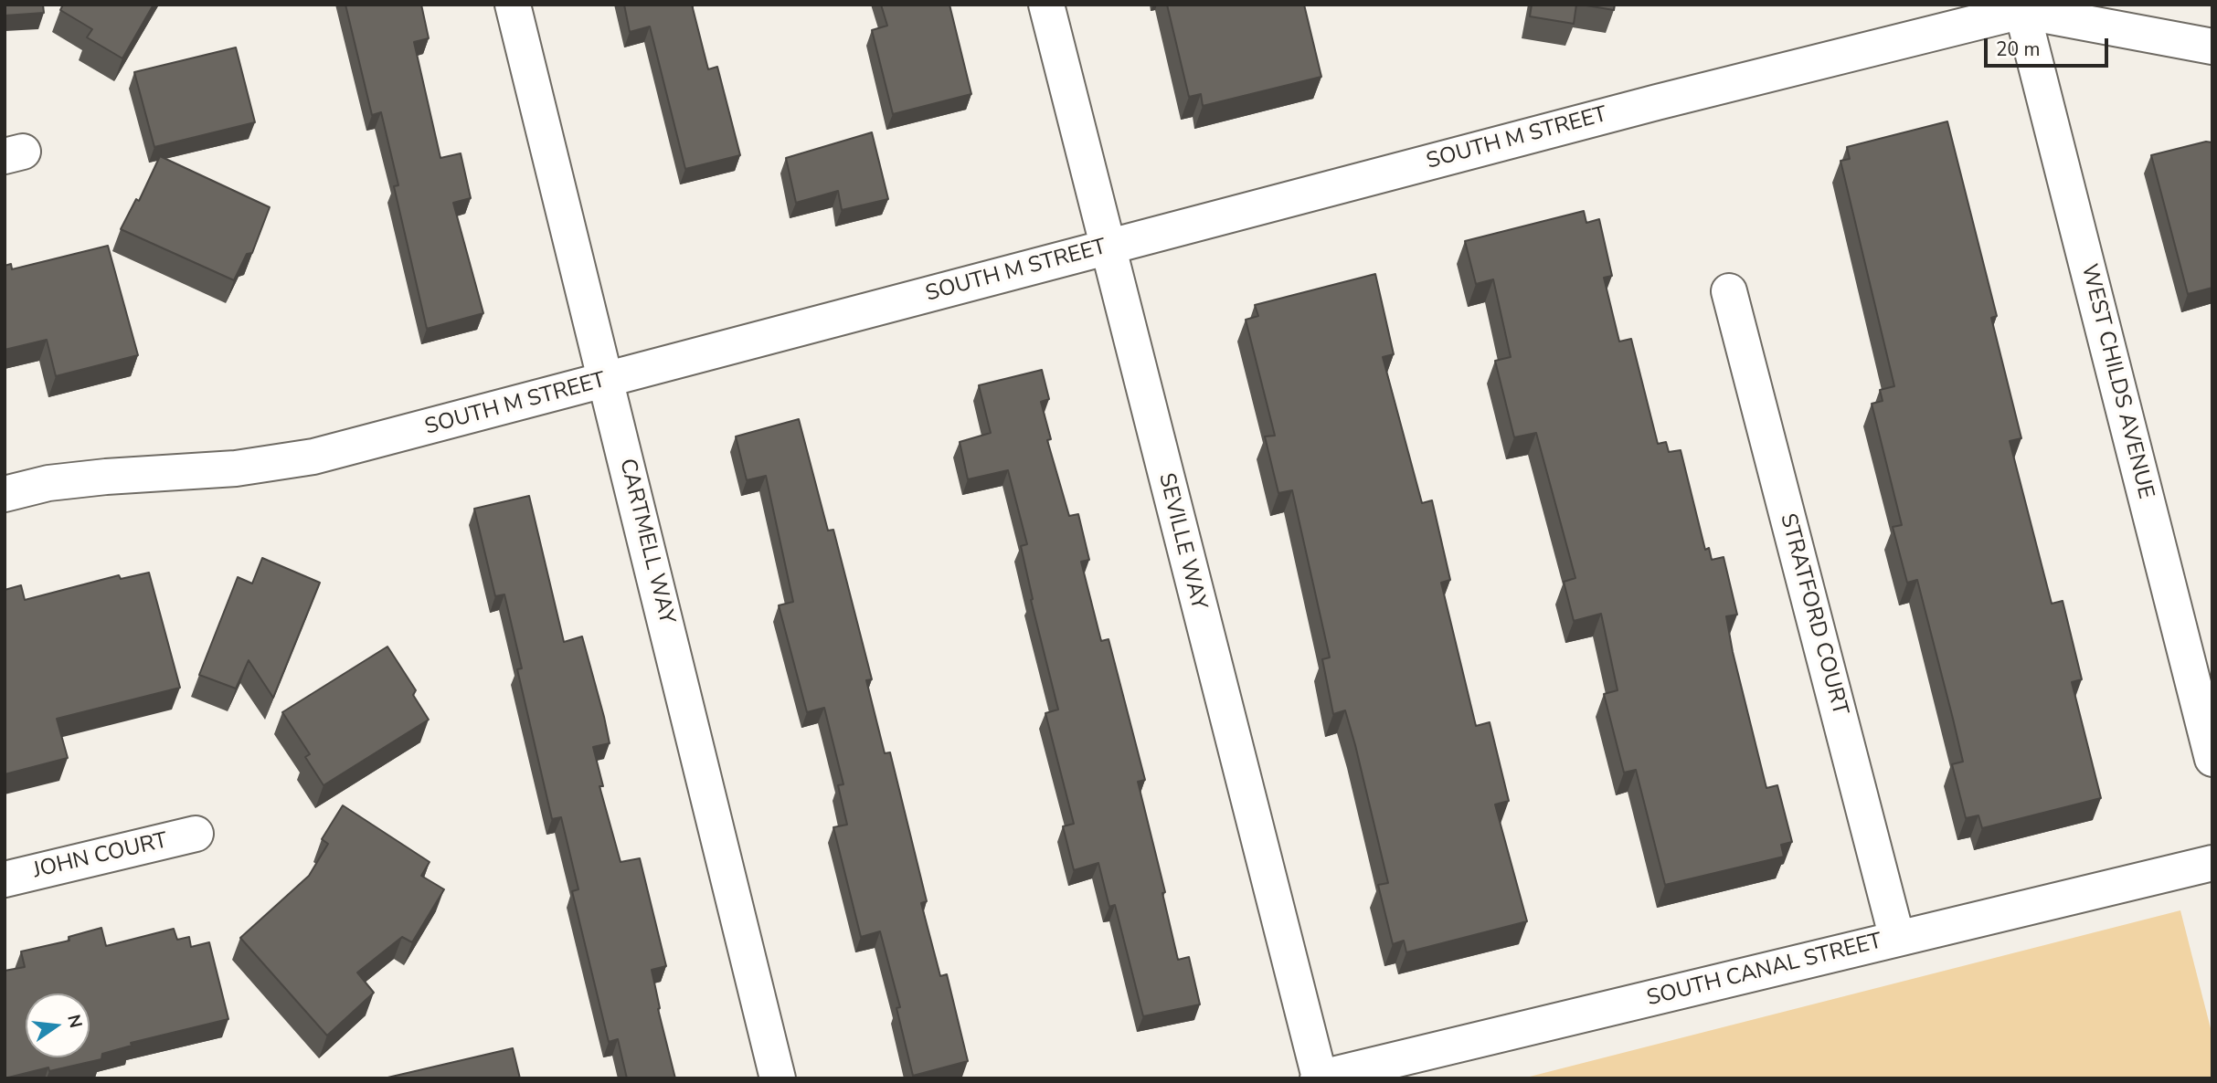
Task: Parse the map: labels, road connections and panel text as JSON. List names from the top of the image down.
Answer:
{
  "streets": {
    "street": [
      "SOUTH M STREET",
      "WEST CHILDS AVENUE",
      "CARTMELL WAY",
      "SEVILLE WAY",
      "STRATFORD COURT",
      "JOHN COURT",
      "SOUTH CANAL STREET"
    ]
  },
  "crossings": [
    ["SOUTH M STREET", "WEST CHILDS AVENUE"],
    ["SOUTH M STREET", "CARTMELL WAY"],
    ["SOUTH M STREET", "SEVILLE WAY"],
    ["SEVILLE WAY", "SOUTH CANAL STREET"],
    ["STRATFORD COURT", "SOUTH CANAL STREET"]
  ],
  "scale_bar": "20 m",
  "north": "right"
}
